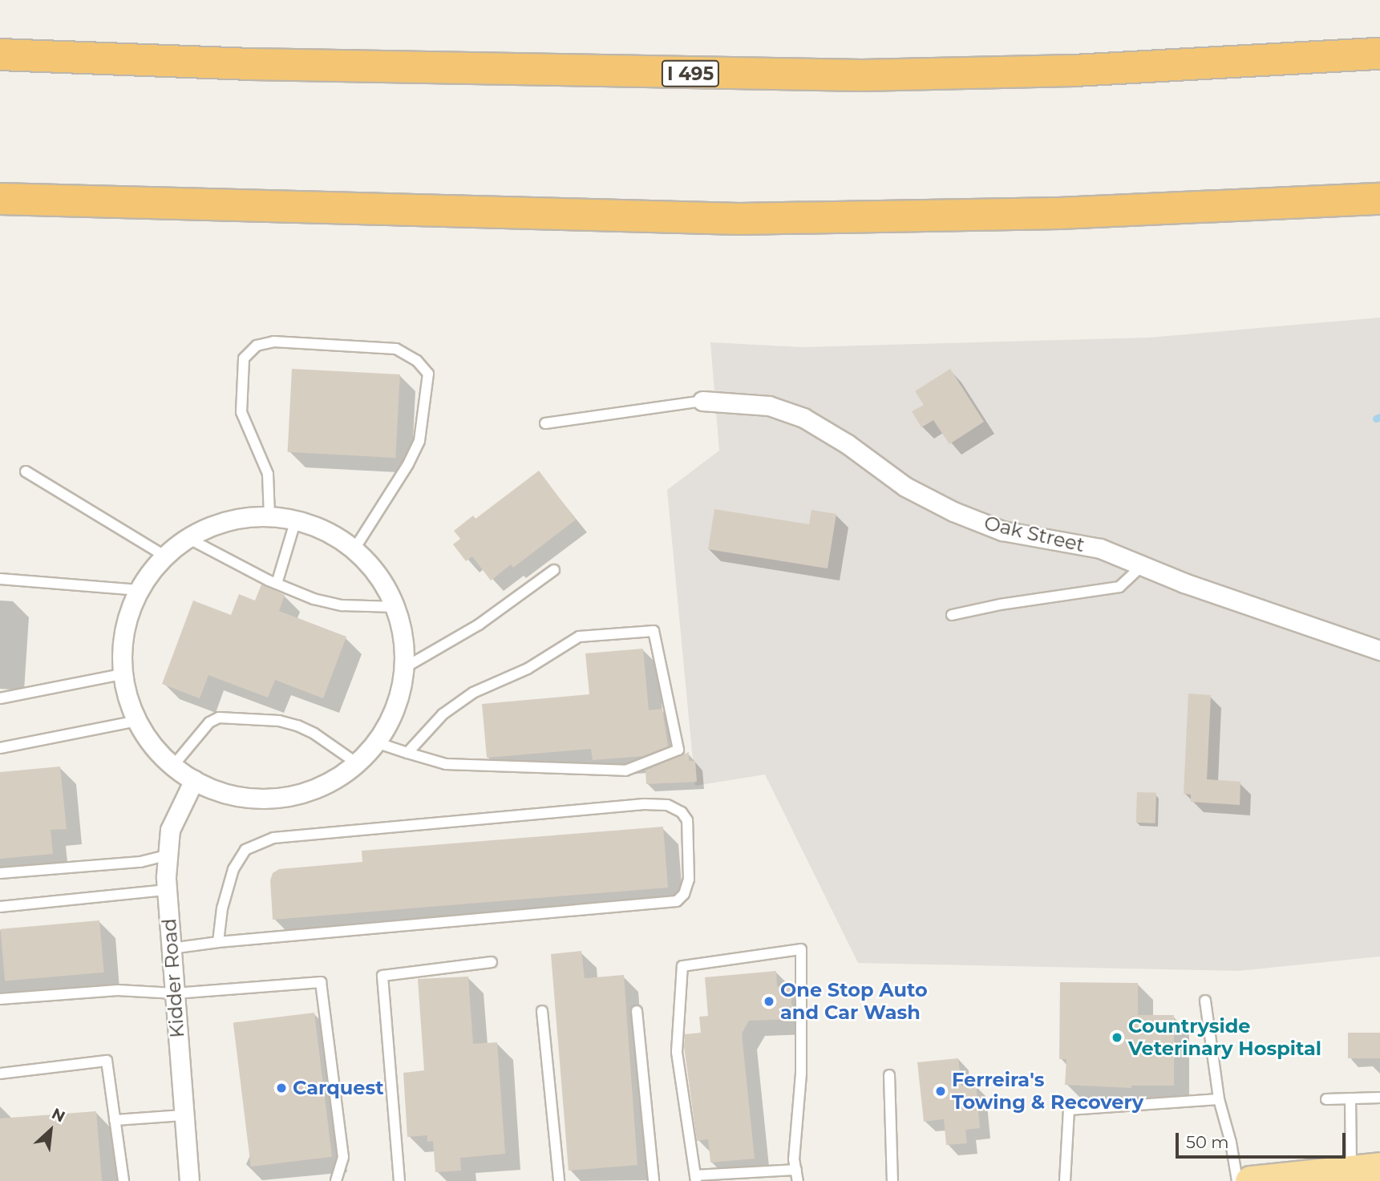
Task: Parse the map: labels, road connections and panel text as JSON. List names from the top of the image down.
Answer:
{
  "streets": {
    "highway": ["I 495"],
    "street": ["Oak Street", "Kidder Road"]
  },
  "places": [
    "One Stop Auto and Car Wash",
    "Countryside Veterinary Hospital",
    "Carquest",
    "Ferreira's Towing & Recovery"
  ],
  "scale_bar": "50 m",
  "north": "top right"
}
